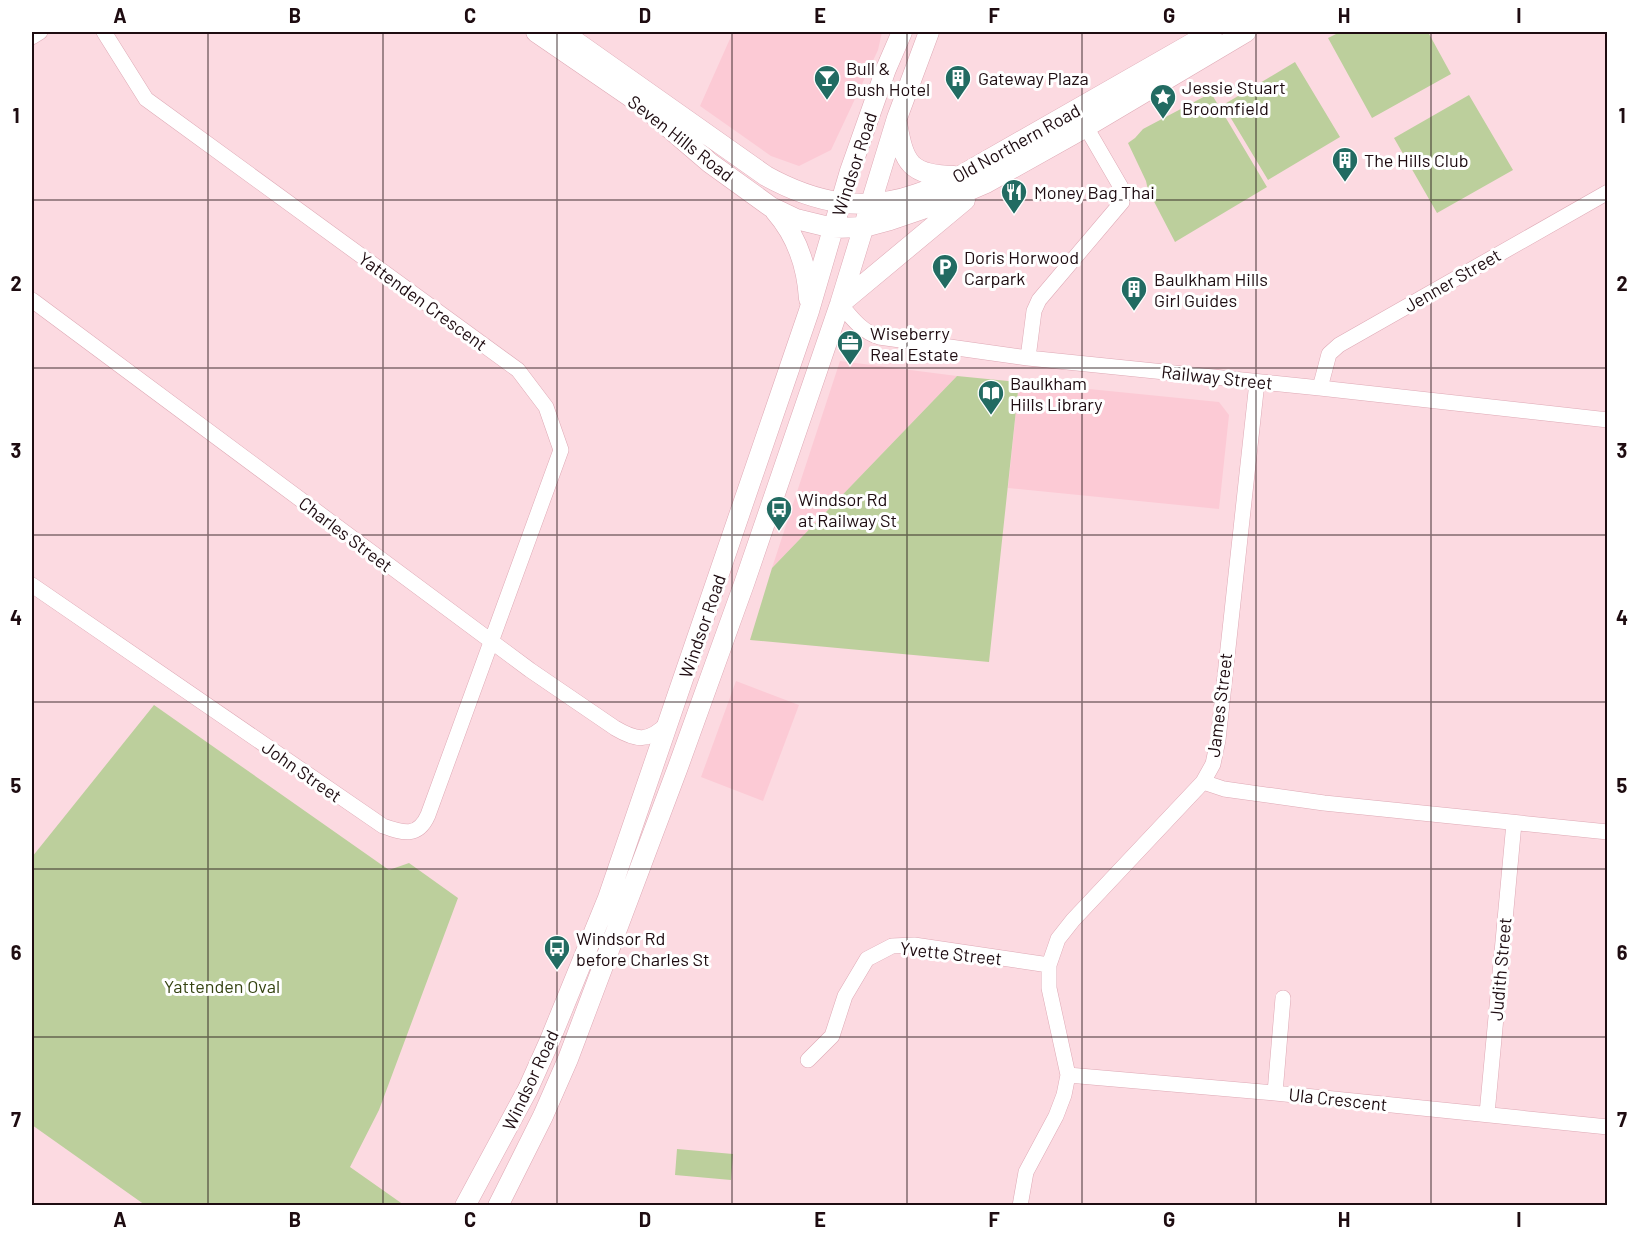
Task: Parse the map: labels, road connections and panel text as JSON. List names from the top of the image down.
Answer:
{
  "streets": {
    "main road": ["Seven Hills Road", "Old Northern Road", "Windsor Road"],
    "street": [
      "Jenner Street",
      "Yattenden Crescent",
      "Railway Street",
      "Charles Street",
      "James Street",
      "John Street",
      "Yvette Street",
      "Judith Street",
      "Ula Crescent"
    ]
  },
  "crossings": [
    ["Seven Hills Road", "Old Northern Road"],
    ["Seven Hills Road", "Windsor Road"],
    ["Old Northern Road", "Windsor Road"],
    ["Windsor Road", "Railway Street"],
    ["Windsor Road", "Charles Street"],
    ["Jenner Street", "Railway Street"],
    ["Yattenden Crescent", "Charles Street"],
    ["Yattenden Crescent", "John Street"],
    ["Railway Street", "James Street"],
    ["Charles Street", "John Street"],
    ["James Street", "Yvette Street"],
    ["James Street", "Ula Crescent"],
    ["Judith Street", "Ula Crescent"]
  ],
  "parks": ["Yattenden Oval"],
  "places": {
    "bar": ["Bull & Bush Hotel"],
    "building": ["Gateway Plaza", "The Hills Club", "Baulkham Hills Girl Guides"],
    "place": ["Jessie Stuart Broomfield"],
    "restaurant": ["Money Bag Thai"],
    "parking": ["Doris Horwood Carpark"],
    "office": ["Wiseberry Real Estate"],
    "library": ["Baulkham Hills Library"],
    "bus stop": ["Windsor Rd at Railway St", "Windsor Rd before Charles St"]
  },
  "grid": {
    "columns": [
      "A",
      "B",
      "C",
      "D",
      "E",
      "F",
      "G",
      "H",
      "I"
    ],
    "rows": [
      "1",
      "2",
      "3",
      "4",
      "5",
      "6",
      "7"
    ]
  }
}
